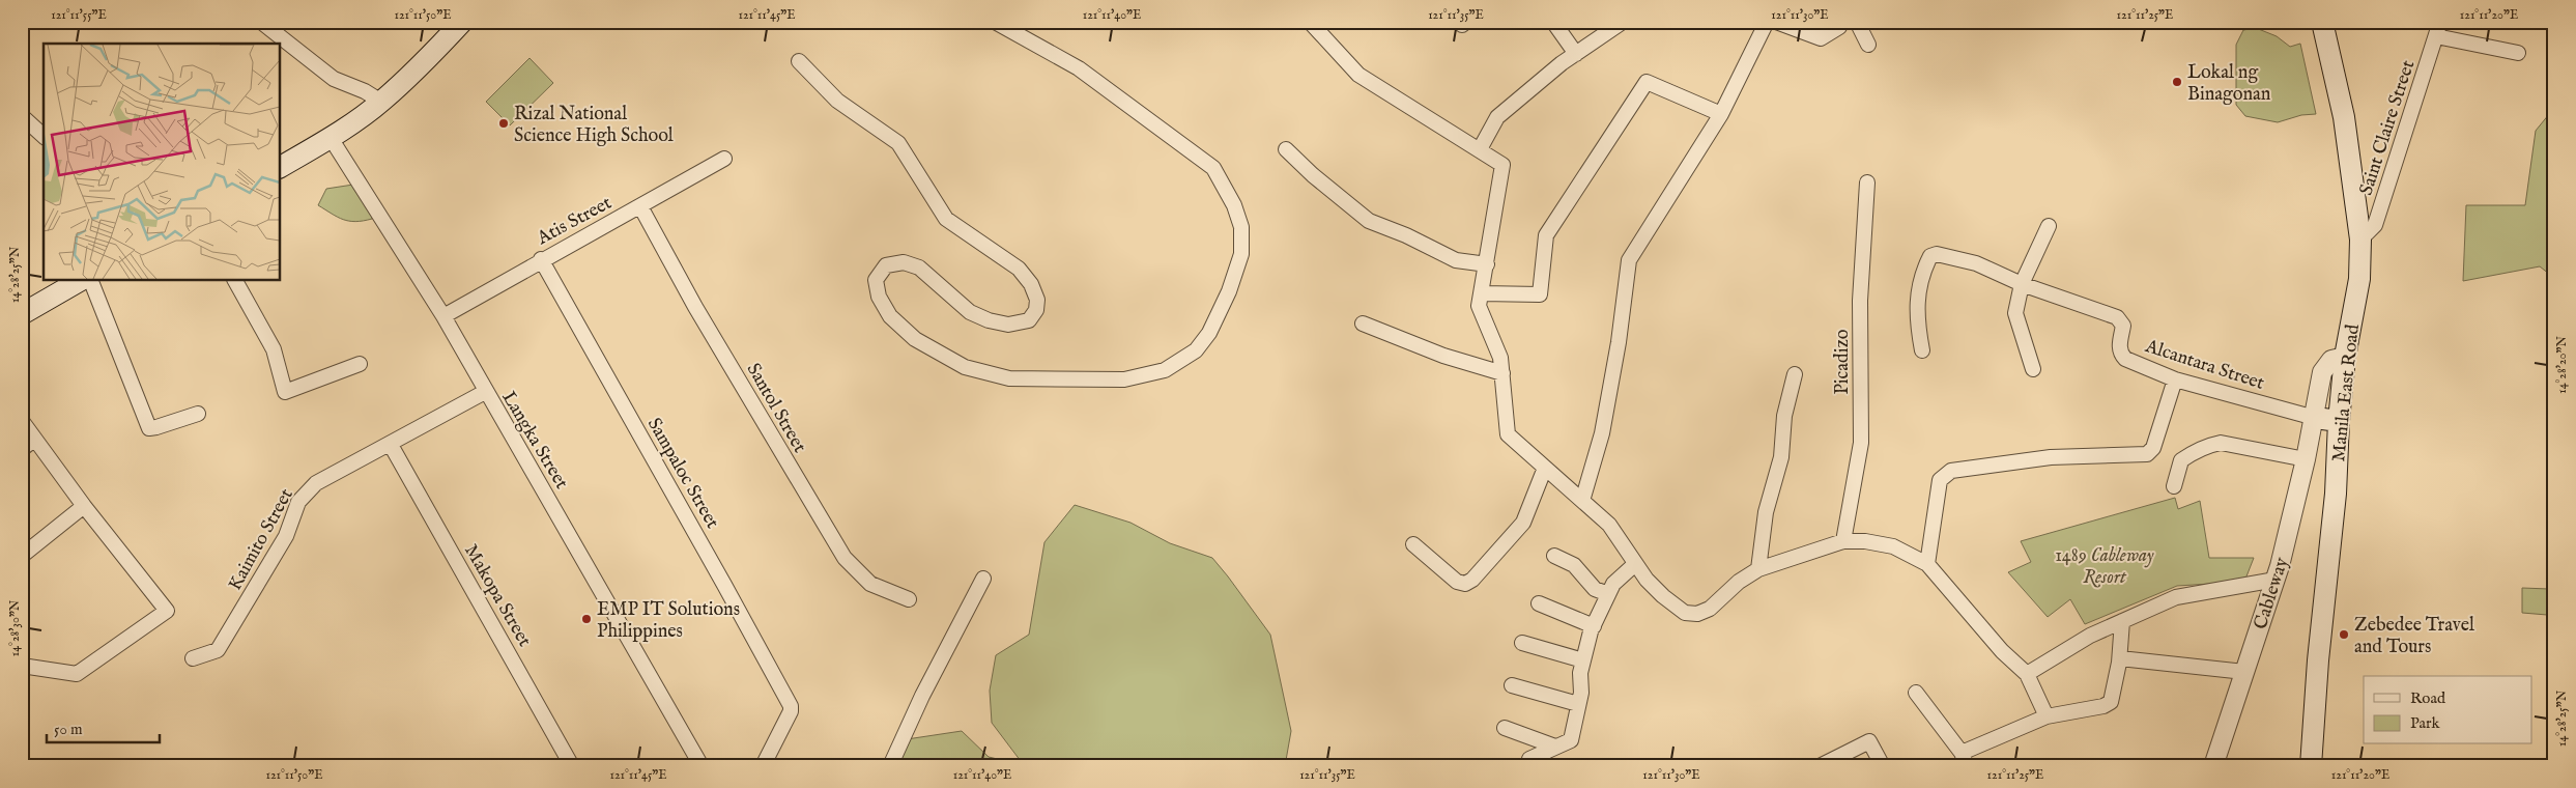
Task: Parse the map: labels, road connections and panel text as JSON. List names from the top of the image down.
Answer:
{
  "streets": {
    "main road": ["Manila East Road"],
    "street": [
      "Saint Claire Street",
      "Atis Street",
      "Picadizo",
      "Alcantara Street",
      "Santol Street",
      "Langka Street",
      "Sampaloc Street",
      "Kaimito Street",
      "Cableway",
      "Makopa Street"
    ]
  },
  "crossings": [
    ["Saint Claire Street", "Manila East Road"],
    ["Atis Street", "Santol Street"],
    ["Atis Street", "Langka Street"],
    ["Atis Street", "Sampaloc Street"],
    ["Alcantara Street", "Cableway"],
    ["Manila East Road", "Cableway"],
    ["Langka Street", "Kaimito Street"],
    ["Kaimito Street", "Makopa Street"]
  ],
  "parks": ["1489 Cableway Resort"],
  "places": [
    "Lokal ng Binagonan",
    "Rizal National Science High School",
    "EMP IT Solutions Philippines",
    "Zebedee Travel and Tours"
  ],
  "legend": ["Road", "Park"],
  "scale_bar": "50 m",
  "coordinates": [
    "121°11'55\"E",
    "121°11'50\"E",
    "121°11'45\"E",
    "121°11'40\"E",
    "121°11'35\"E",
    "121°11'30\"E",
    "121°11'25\"E",
    "121°11'20\"E",
    "14°28'25\"N",
    "14°28'20\"N",
    "14°28'30\"N"
  ]
}
